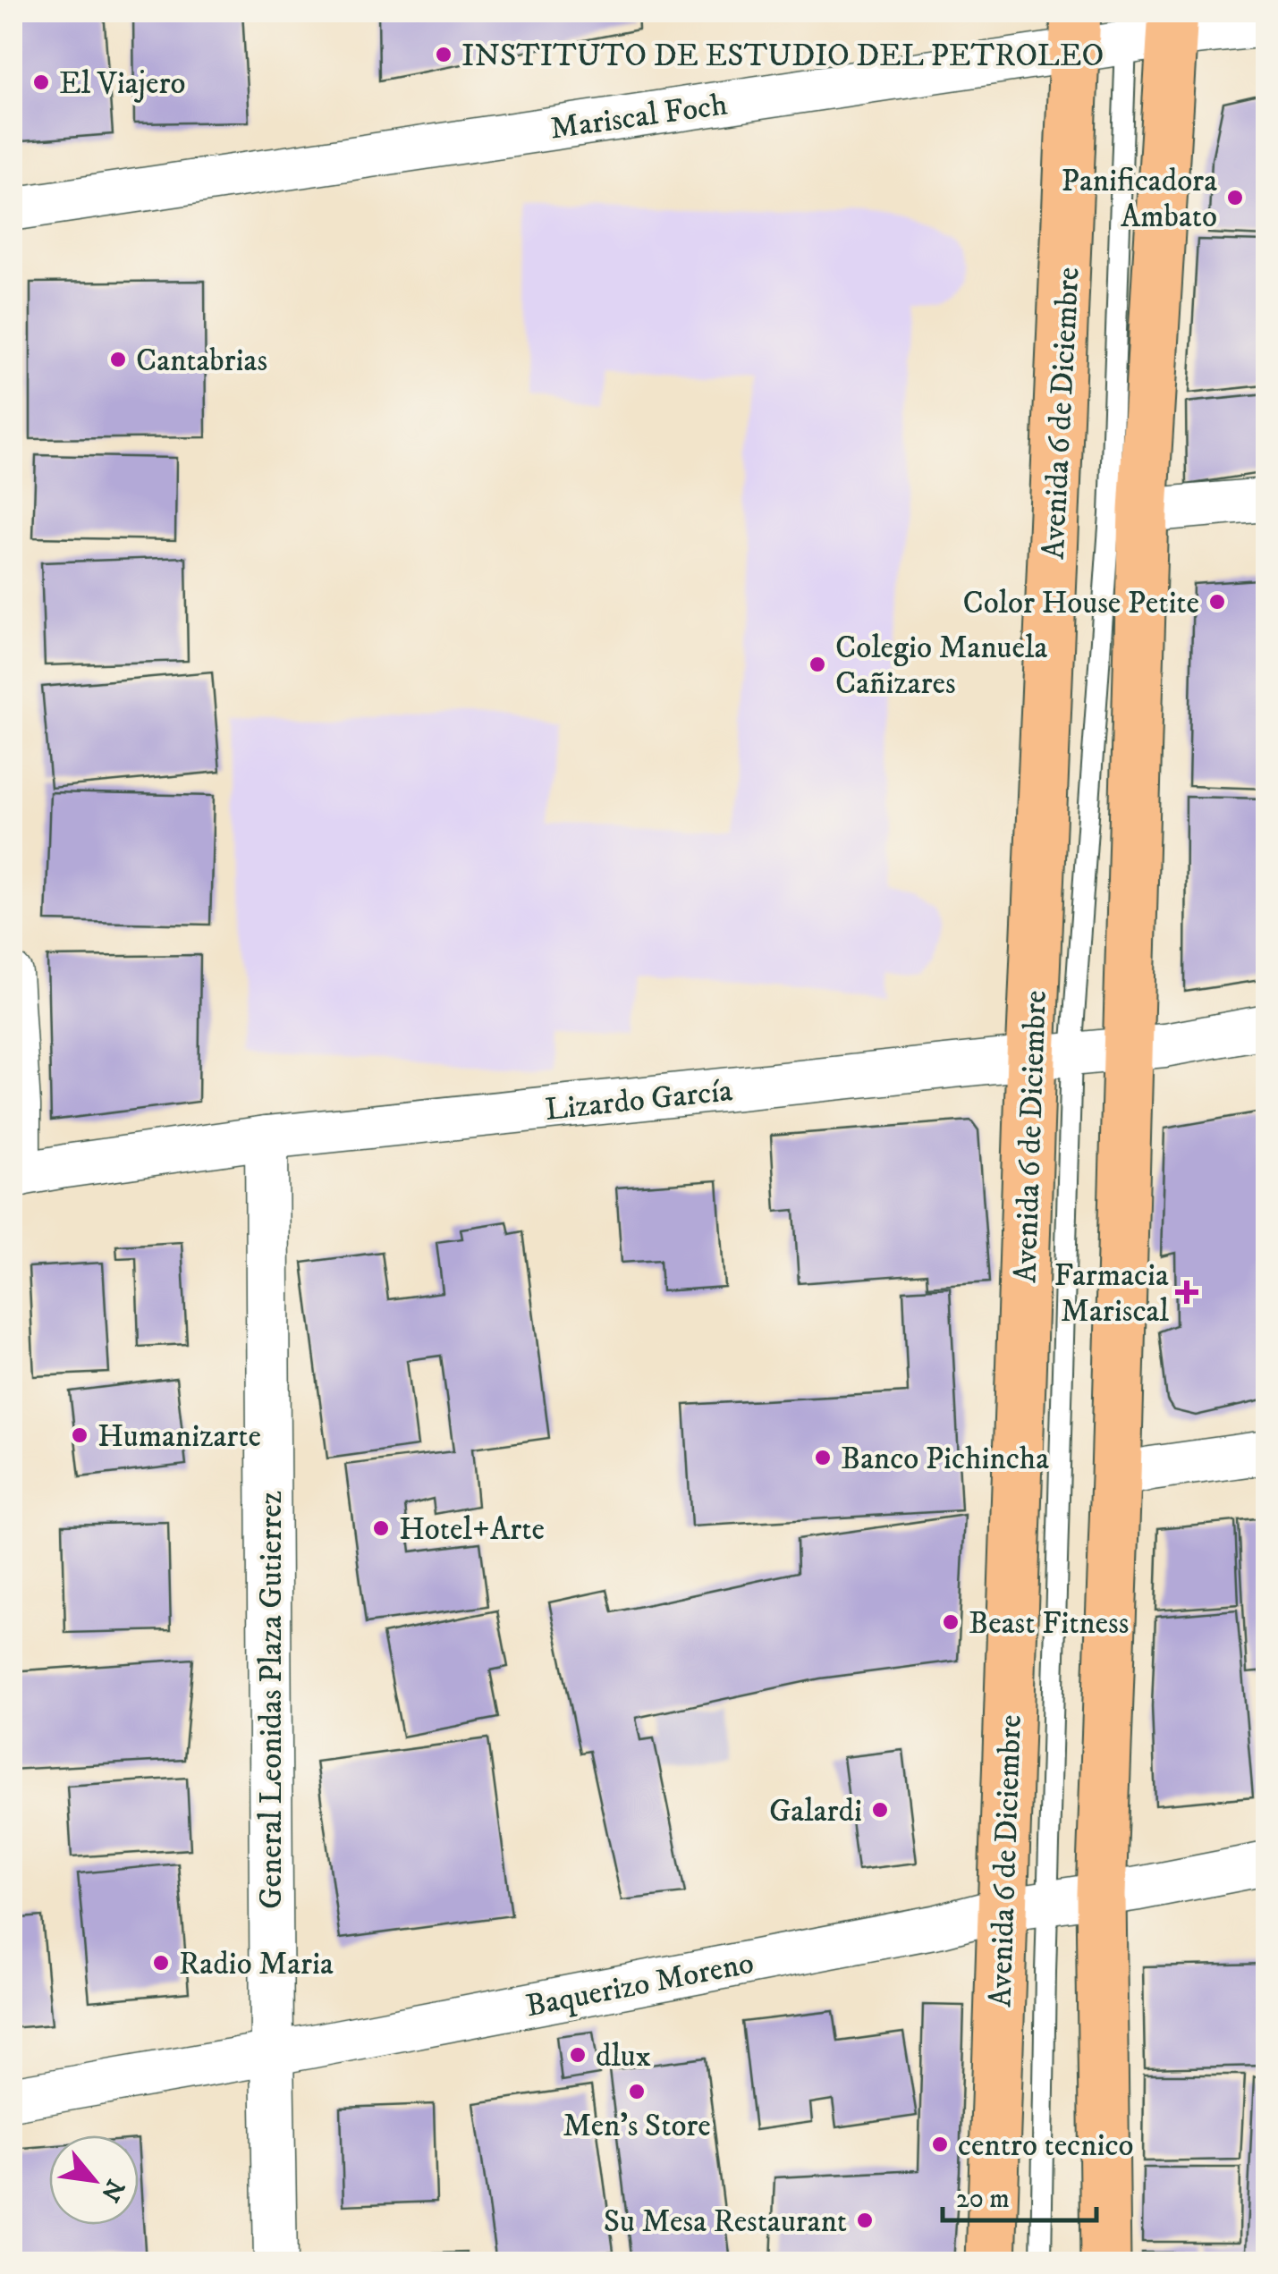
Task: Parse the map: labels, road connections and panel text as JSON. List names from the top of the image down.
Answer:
{
  "streets": {
    "main road": ["Avenida 6 de Diciembre"],
    "street": [
      "Mariscal Foch",
      "Lizardo García",
      "General Leonidas Plaza Gutierrez",
      "Baquerizo Moreno"
    ]
  },
  "crossings": [
    ["Mariscal Foch", "Avenida 6 de Diciembre"],
    ["Avenida 6 de Diciembre", "Lizardo García"],
    ["Avenida 6 de Diciembre", "Baquerizo Moreno"],
    ["Lizardo García", "General Leonidas Plaza Gutierrez"],
    ["General Leonidas Plaza Gutierrez", "Baquerizo Moreno"]
  ],
  "places": {
    "other": [
      "INSTITUTO DE ESTUDIO DEL PETROLEO",
      "El Viajero",
      "Panificadora Ambato",
      "Cantabrias",
      "Color House Petite",
      "Colegio Manuela Cañizares",
      "Humanizarte",
      "Banco Pichincha",
      "Hotel+Arte",
      "Beast Fitness",
      "Galardi",
      "Radio Maria",
      "dlux",
      "Men's Store",
      "centro tecnico",
      "Su Mesa Restaurant"
    ],
    "health": ["Farmacia Mariscal"]
  },
  "scale_bar": "20 m",
  "north": "bottom right"
}
